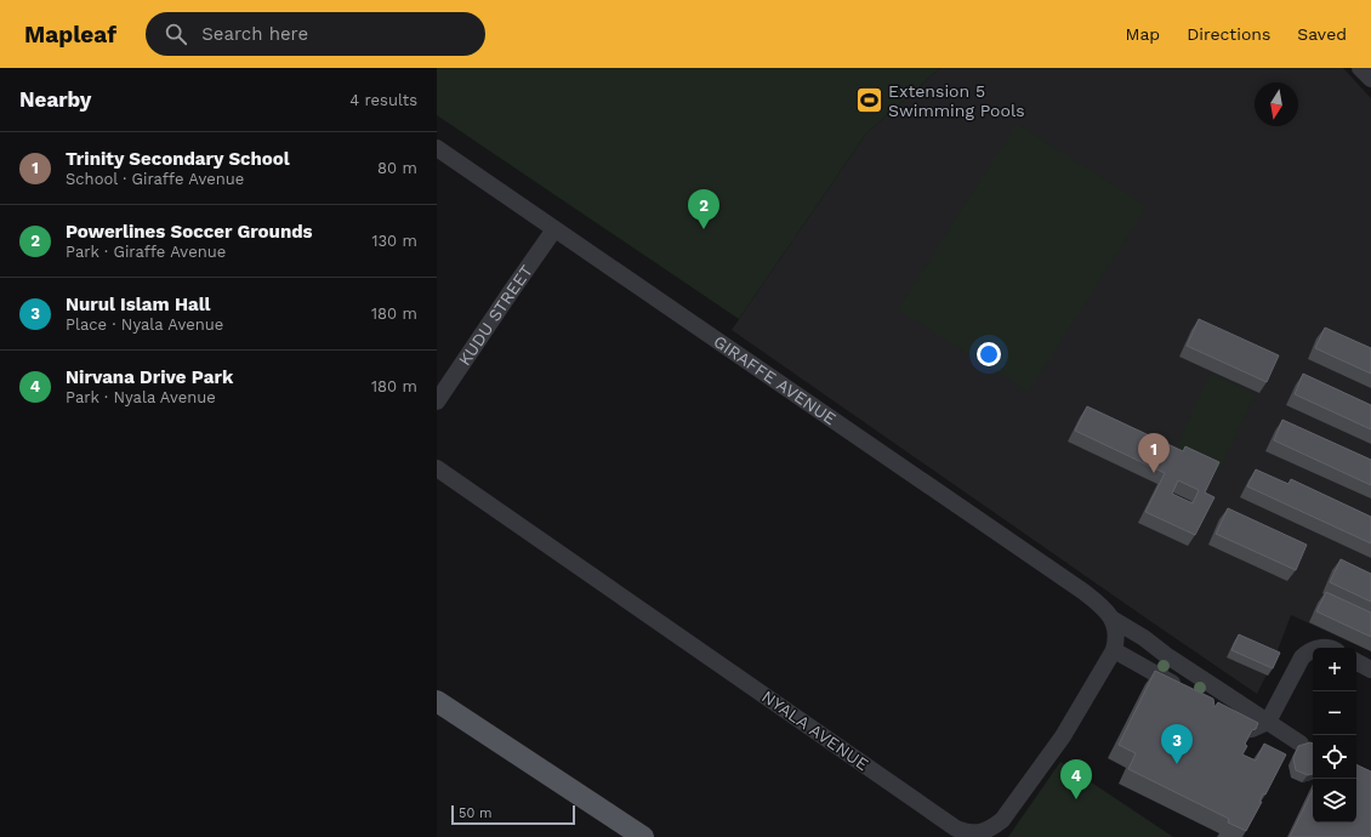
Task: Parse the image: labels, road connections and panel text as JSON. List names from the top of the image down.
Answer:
{
  "streets": {
    "street": ["KUDU STREET", "GIRAFFE AVENUE", "NYALA AVENUE"]
  },
  "crossings": [
    ["KUDU STREET", "GIRAFFE AVENUE"],
    ["GIRAFFE AVENUE", "NYALA AVENUE"]
  ],
  "places": {
    "sports": ["Extension 5 Swimming Pools"]
  },
  "scale_bar": "50 m",
  "north": "bottom",
  "page": {
    "header": "Mapleaf",
    "search": "Search here",
    "nav": ["Map", "Directions", "Saved"],
    "heading": ["Nearby", "4 results"],
    "list": [
      {
        "mark": "1",
        "name": "Trinity Secondary School",
        "note": "School · Giraffe Avenue",
        "value": "80 m"
      },
      {
        "mark": "2",
        "name": "Powerlines Soccer Grounds",
        "note": "Park · Giraffe Avenue",
        "value": "130 m"
      },
      {
        "mark": "3",
        "name": "Nurul Islam Hall",
        "note": "Place · Nyala Avenue",
        "value": "180 m"
      },
      {
        "mark": "4",
        "name": "Nirvana Drive Park",
        "note": "Park · Nyala Avenue",
        "value": "180 m"
      }
    ],
    "pins": [
      "2",
      "1",
      "3",
      "4"
    ],
    "map_buttons": ["+", "−"],
    "scale": "50 m"
  }
}
